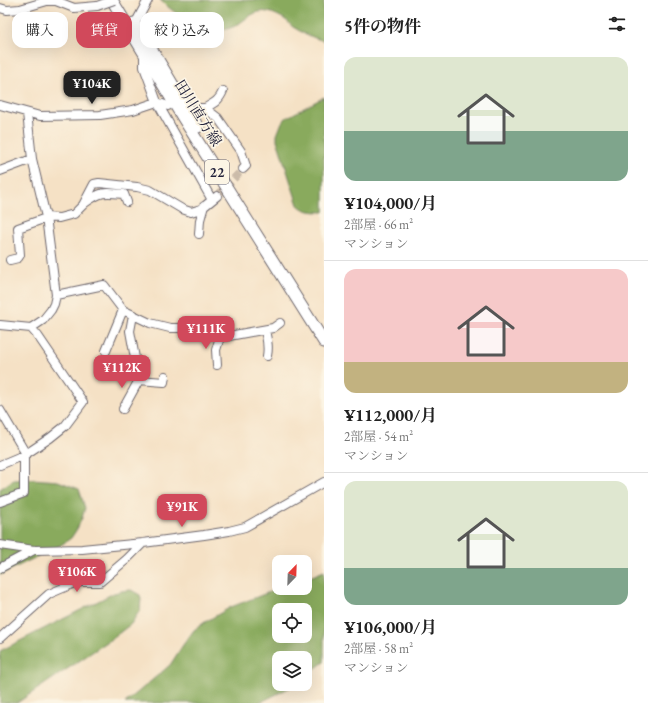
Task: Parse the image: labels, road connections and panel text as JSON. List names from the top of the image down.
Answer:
{
  "streets": {
    "main road": ["田川直方線", "22"]
  },
  "north": "top right",
  "page": {
    "heading": "5件の物件",
    "chip": ["購入", "賃貸", "絞り込み"],
    "list": [
      {
        "name": "¥104,000/月",
        "note": "2部屋 · 66 m² · マンション"
      },
      {
        "name": "¥112,000/月",
        "note": "2部屋 · 54 m² · マンション"
      },
      {
        "name": "¥106,000/月",
        "note": "2部屋 · 58 m² · マンション"
      }
    ],
    "price": [
      "¥104K",
      "¥111K",
      "¥112K",
      "¥91K",
      "¥106K"
    ]
  }
}
